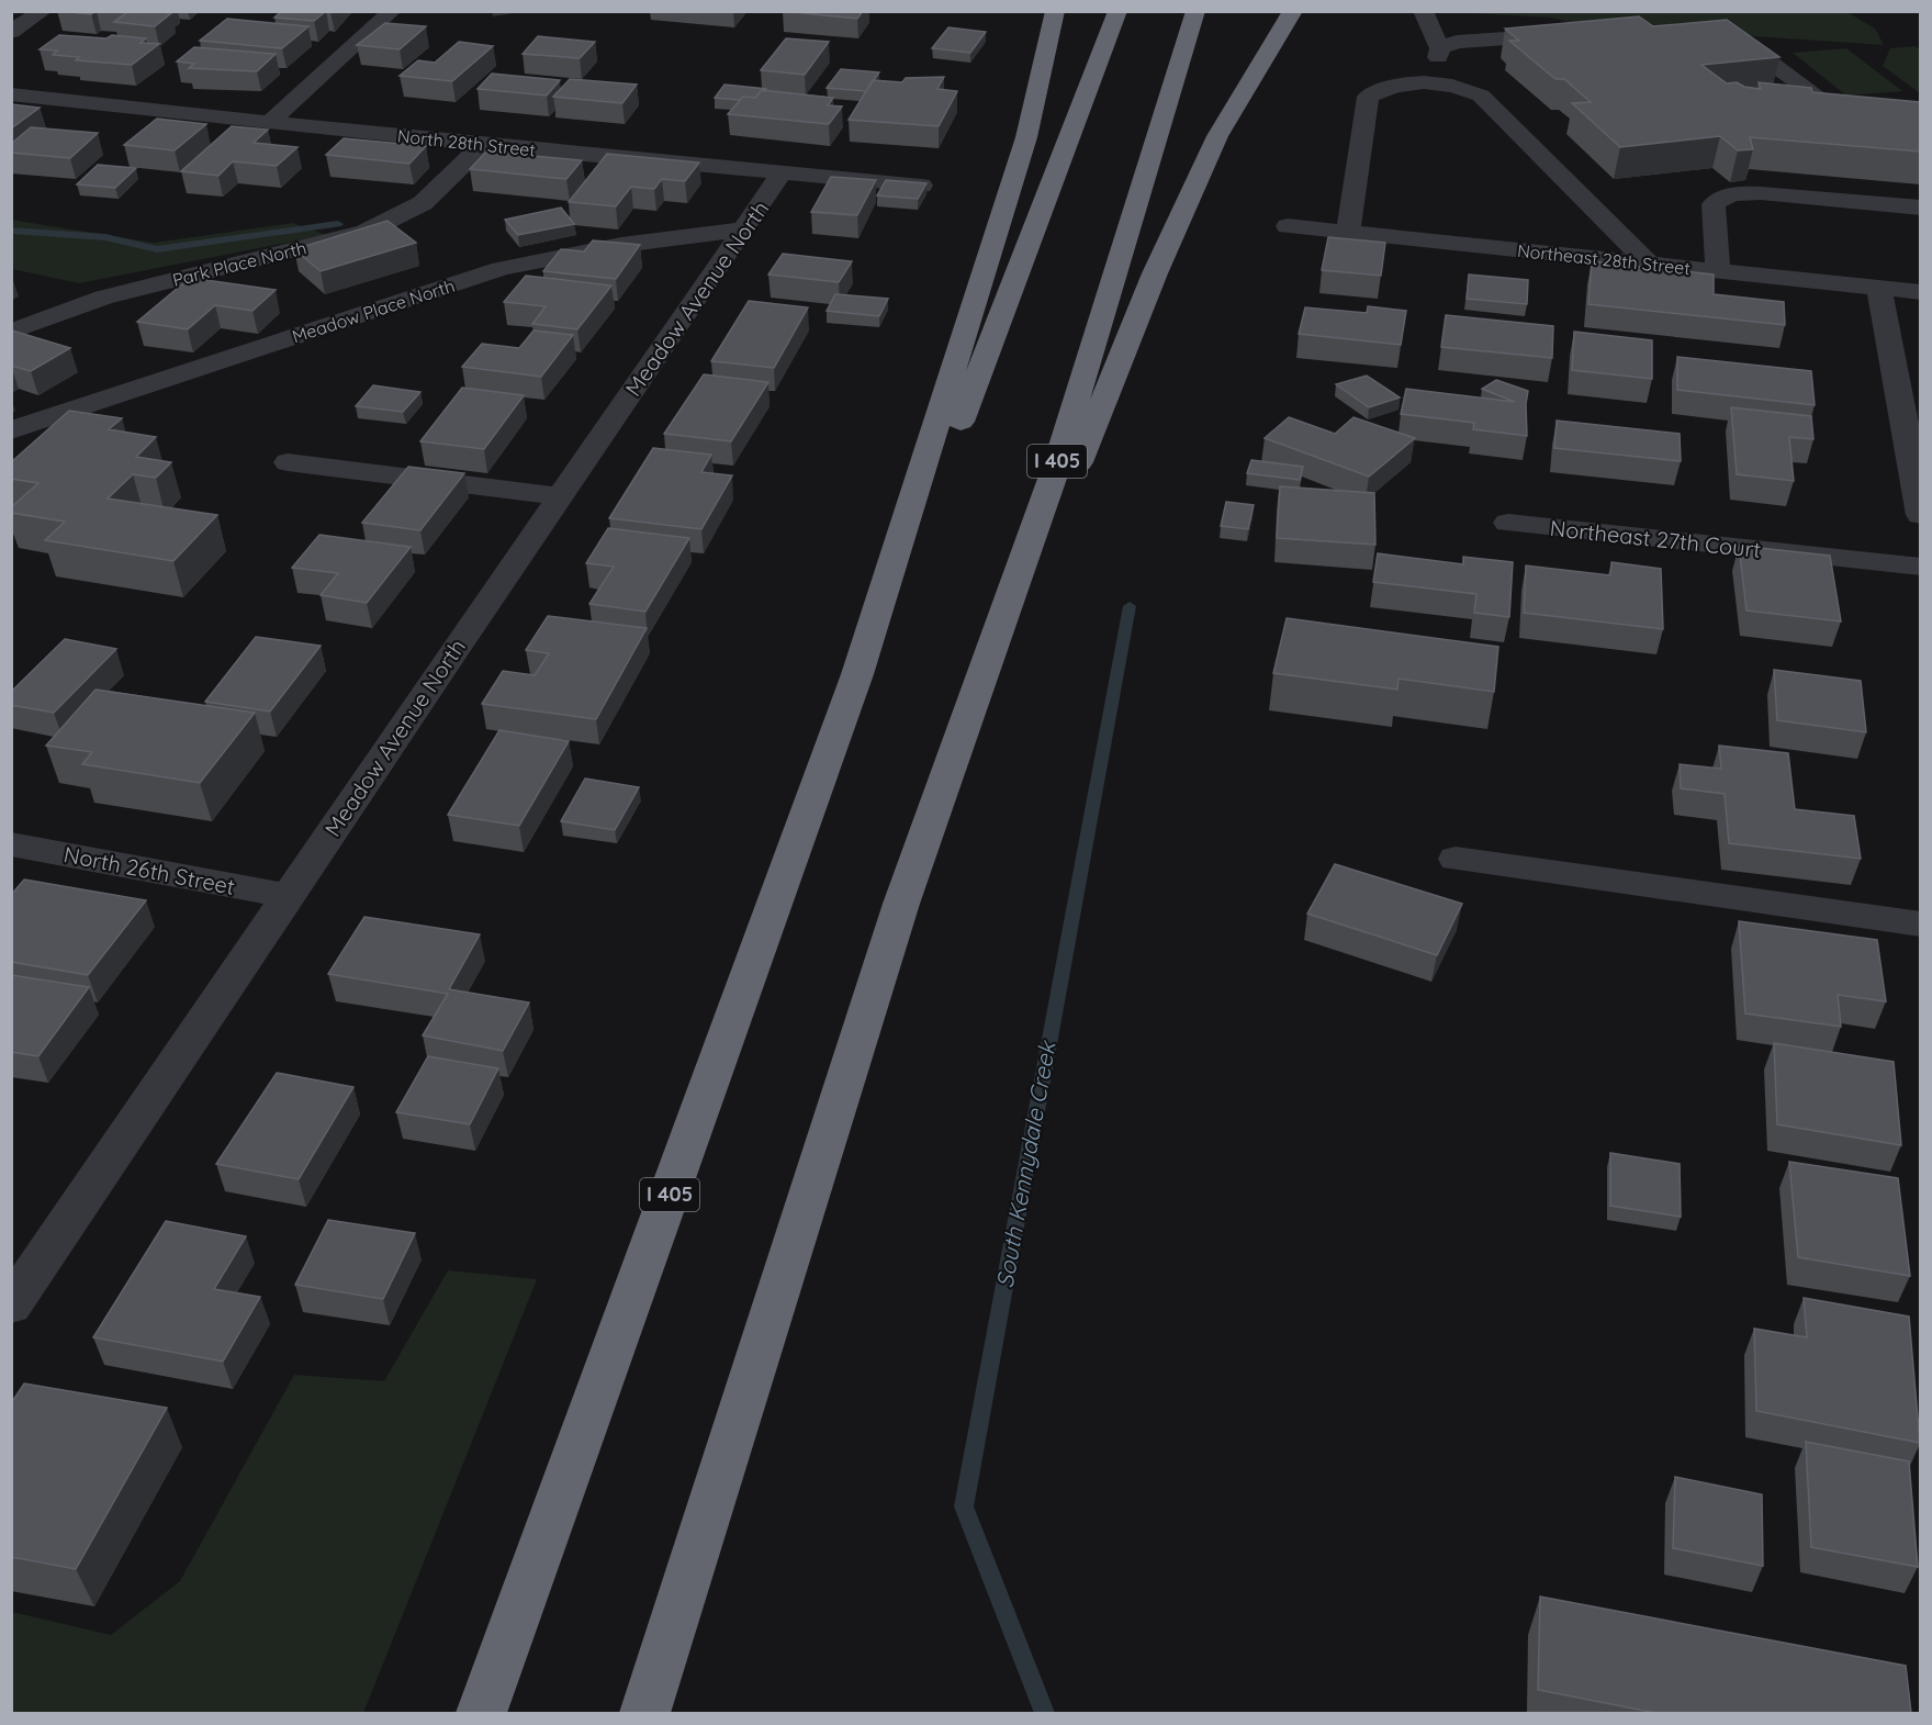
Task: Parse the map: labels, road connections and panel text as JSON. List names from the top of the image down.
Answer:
{
  "streets": {
    "highway": ["I 405"],
    "street": [
      "North 28th Street",
      "Northeast 28th Street",
      "Park Place North",
      "Meadow Avenue North",
      "Meadow Place North",
      "Northeast 27th Court",
      "North 26th Street"
    ]
  },
  "crossings": [
    ["North 28th Street", "Park Place North"],
    ["North 28th Street", "Meadow Avenue North"],
    ["Meadow Avenue North", "Meadow Place North"],
    ["Meadow Avenue North", "North 26th Street"]
  ],
  "water": ["South Kennydale Creek"]
}
